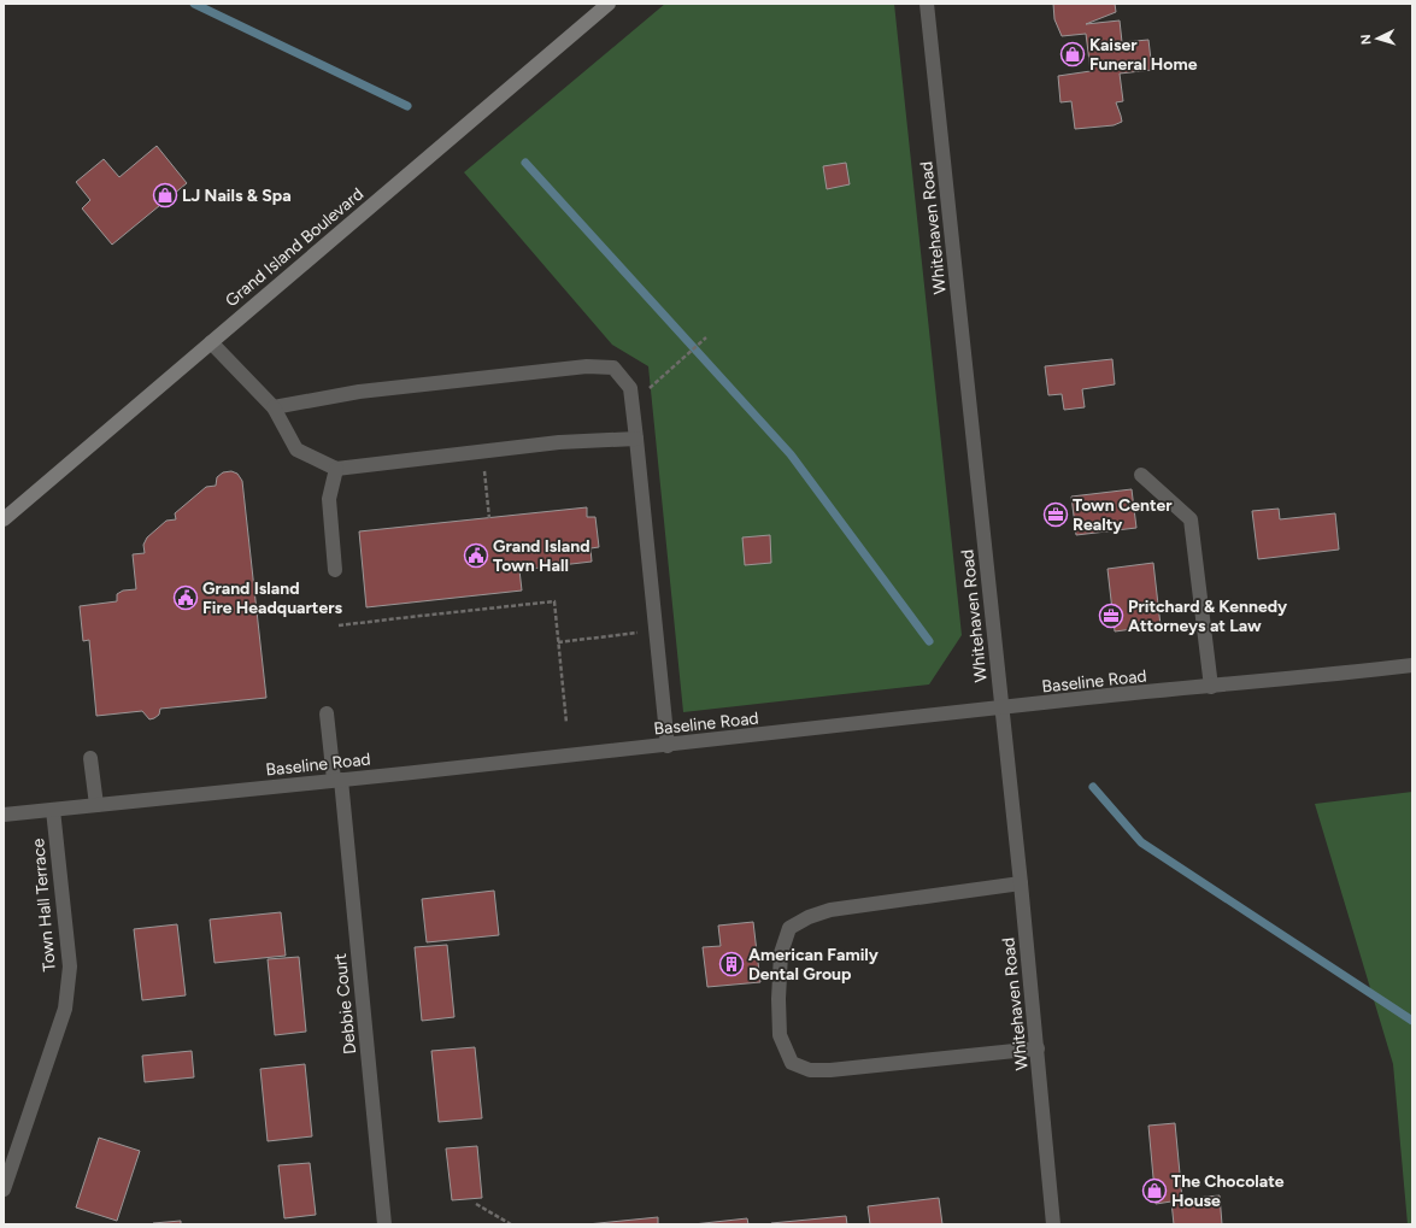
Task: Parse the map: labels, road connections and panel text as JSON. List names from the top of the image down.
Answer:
{
  "streets": {
    "main road": ["Grand Island Boulevard"],
    "street": [
      "Whitehaven Road",
      "Baseline Road",
      "Town Hall Terrace",
      "Debbie Court"
    ]
  },
  "crossings": [
    ["Whitehaven Road", "Baseline Road"],
    ["Baseline Road", "Town Hall Terrace"],
    ["Baseline Road", "Debbie Court"]
  ],
  "places": {
    "shop": ["Kaiser Funeral Home", "LJ Nails & Spa", "The Chocolate House"],
    "office": ["Town Center Realty", "Pritchard & Kennedy Attorneys at Law"],
    "public building": ["Grand Island Town Hall", "Grand Island Fire Headquarters"],
    "building": ["American Family Dental Group"]
  },
  "north": "left"
}
